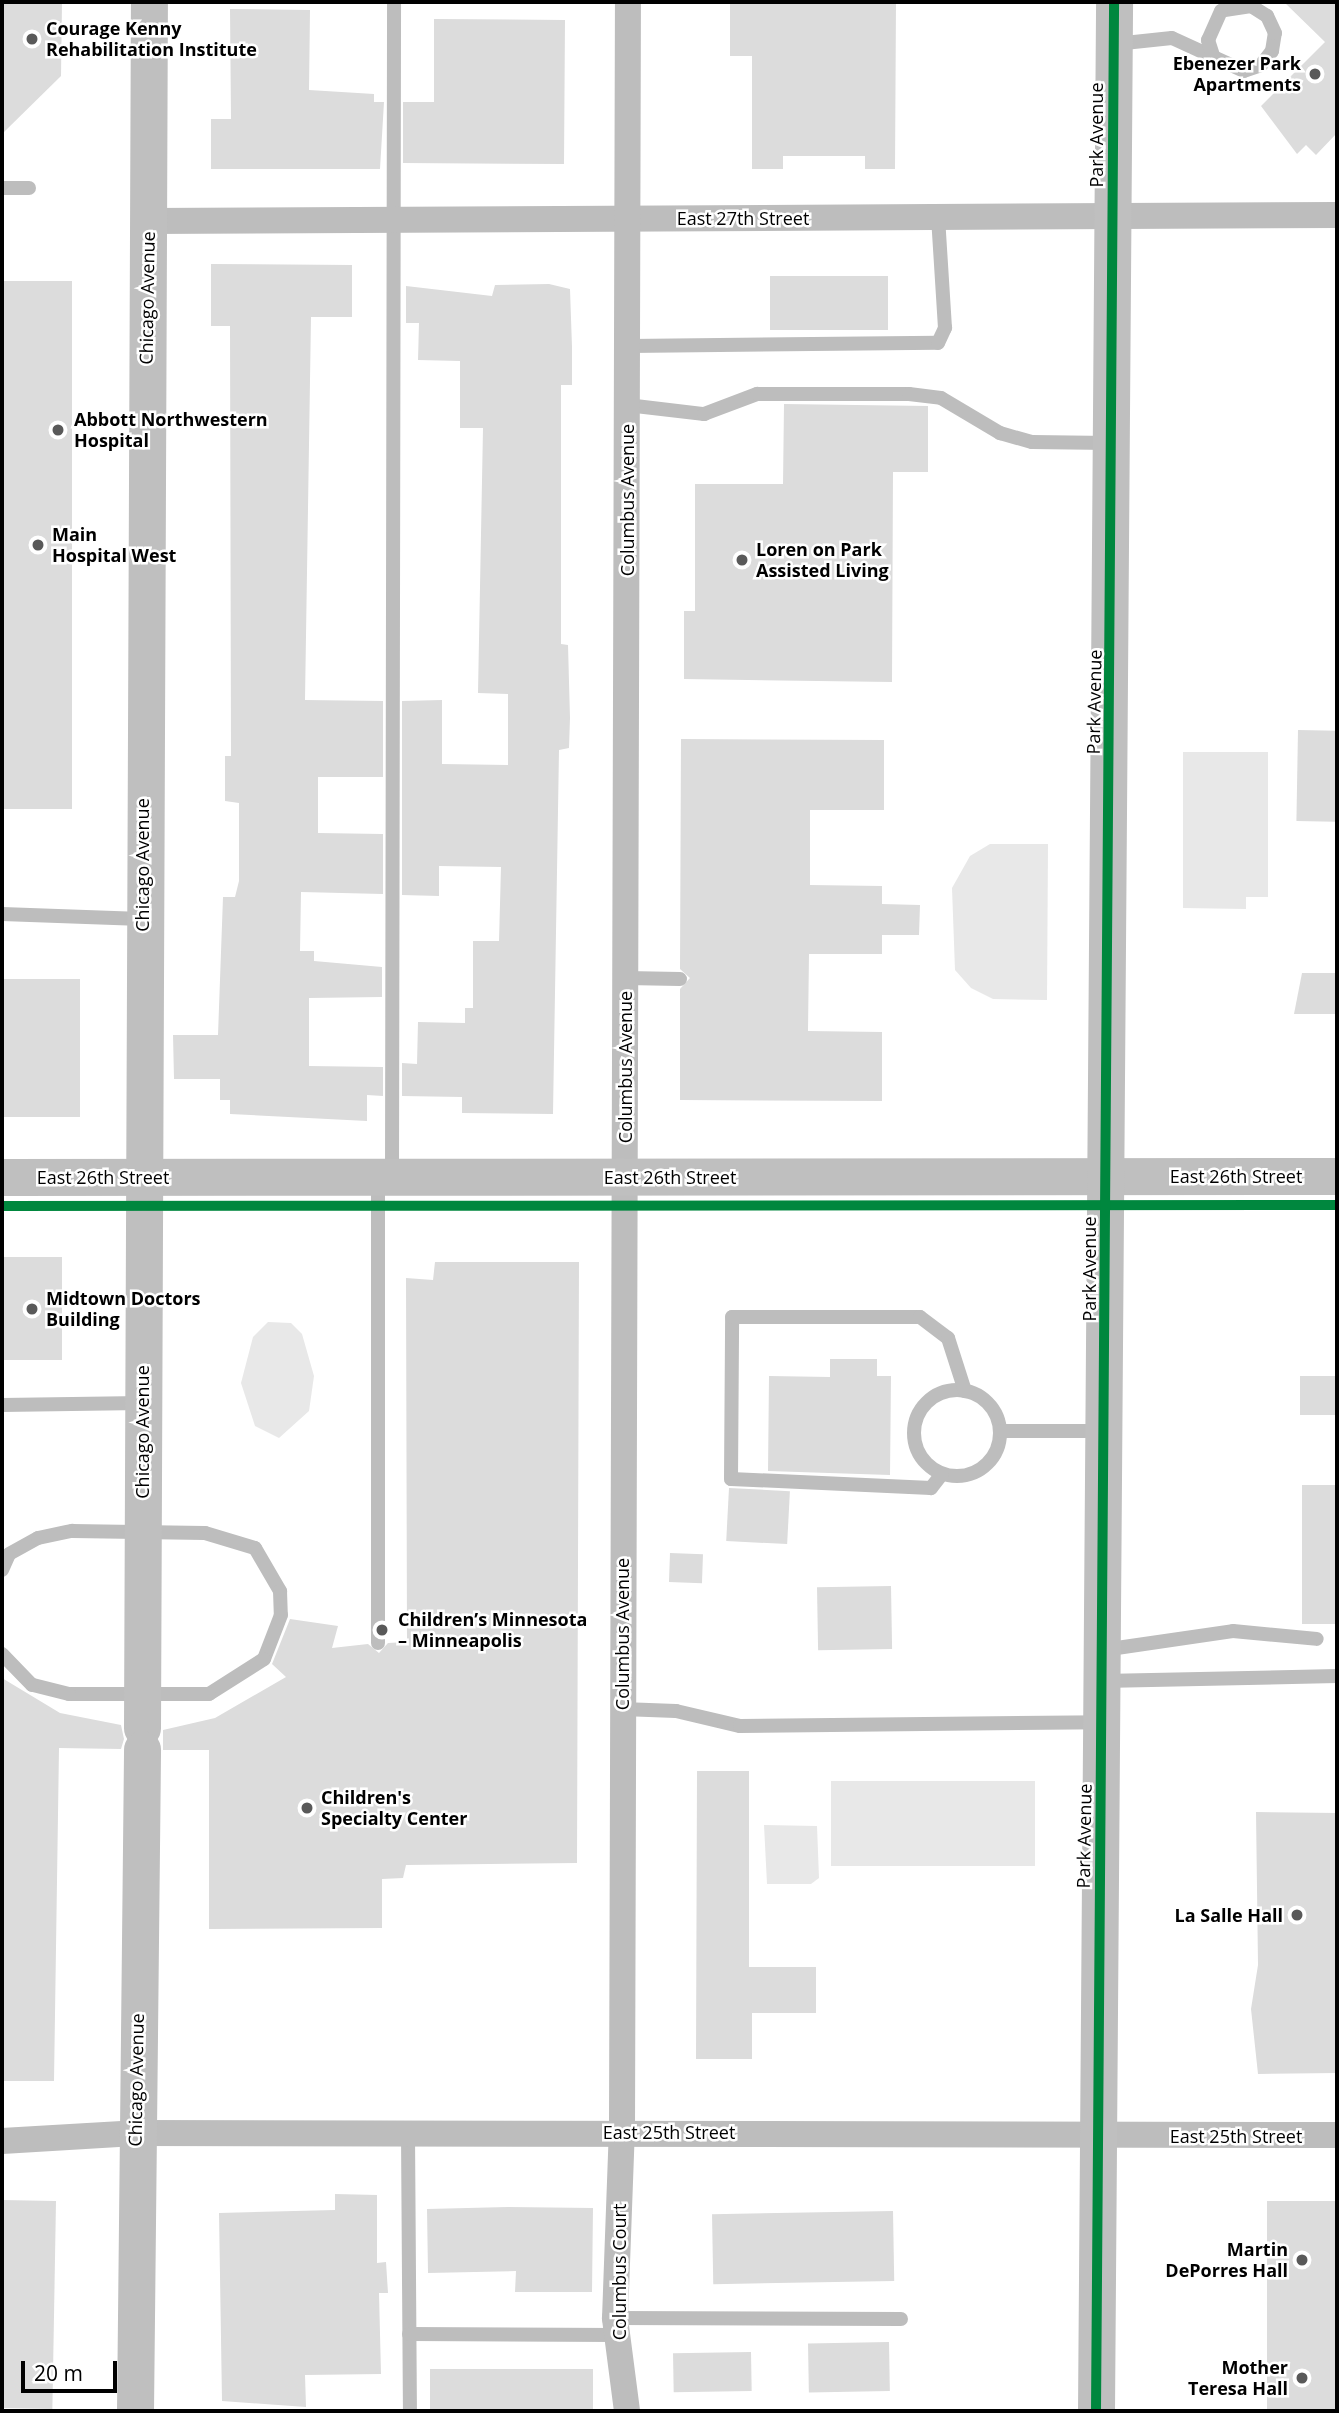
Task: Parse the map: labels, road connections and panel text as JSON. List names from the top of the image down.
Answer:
{
  "streets": {
    "street": [
      "Park Avenue",
      "East 27th Street",
      "Chicago Avenue",
      "Columbus Avenue",
      "East 26th Street",
      "East 25th Street",
      "Columbus Court"
    ]
  },
  "crossings": [
    ["Park Avenue", "East 27th Street"],
    ["Park Avenue", "East 26th Street"],
    ["Park Avenue", "East 25th Street"],
    ["East 27th Street", "Chicago Avenue"],
    ["East 27th Street", "Columbus Avenue"],
    ["Chicago Avenue", "East 26th Street"],
    ["Chicago Avenue", "East 25th Street"],
    ["Columbus Avenue", "East 26th Street"],
    ["Columbus Avenue", "East 25th Street"],
    ["Columbus Avenue", "Columbus Court"],
    ["East 25th Street", "Columbus Court"]
  ],
  "places": [
    "Courage Kenny Rehabilitation Institute",
    "Ebenezer Park Apartments",
    "Abbott Northwestern Hospital",
    "Main Hospital West",
    "Loren on Park Assisted Living",
    "Midtown Doctors Building",
    "Children’s Minnesota – Minneapolis",
    "Children's Specialty Center",
    "La Salle Hall",
    "Martin DePorres Hall",
    "Mother Teresa Hall"
  ],
  "scale_bar": "20 m"
}
